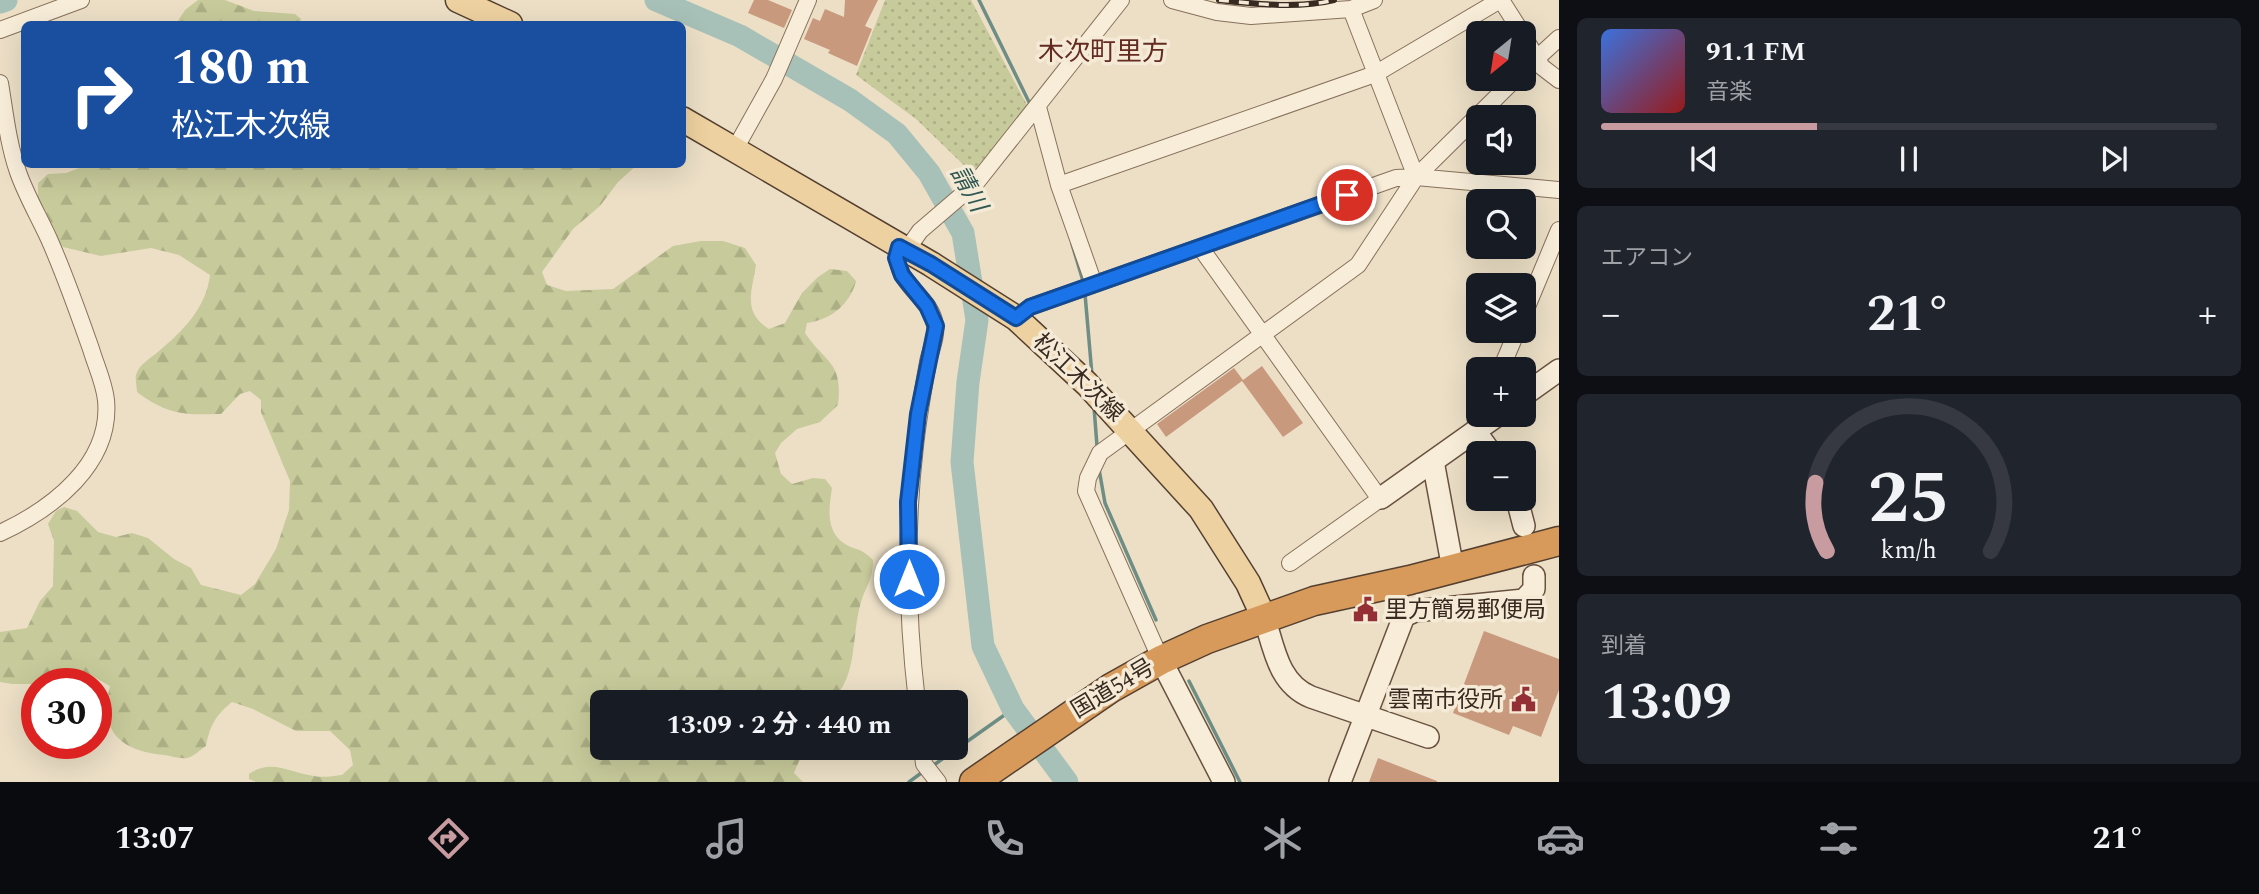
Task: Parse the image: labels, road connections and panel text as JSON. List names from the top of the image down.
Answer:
{
  "streets": {
    "highway": ["国道54号"],
    "main road": ["松江木次線"]
  },
  "crossings": [
    ["松江木次線", "国道54号"]
  ],
  "districts": ["木次町里方"],
  "water": ["請川"],
  "places": {
    "public building": ["里方簡易郵便局", "雲南市役所"]
  },
  "north": "bottom left",
  "page": {
    "map_buttons": ["+", "−"],
    "turn": ["180 m", "松江木次線"],
    "song": ["91.1 FM", "音楽"],
    "tile": [
      "エアコン",
      ["到着", "13:09"]
    ],
    "heat": ["−", "21°", "+"],
    "limit": "30",
    "trip": "13:09 · 2 分 · 440 m",
    "tabs": ["13:07", "21°"],
    "gauge": ["25", "km/h"]
  }
}
